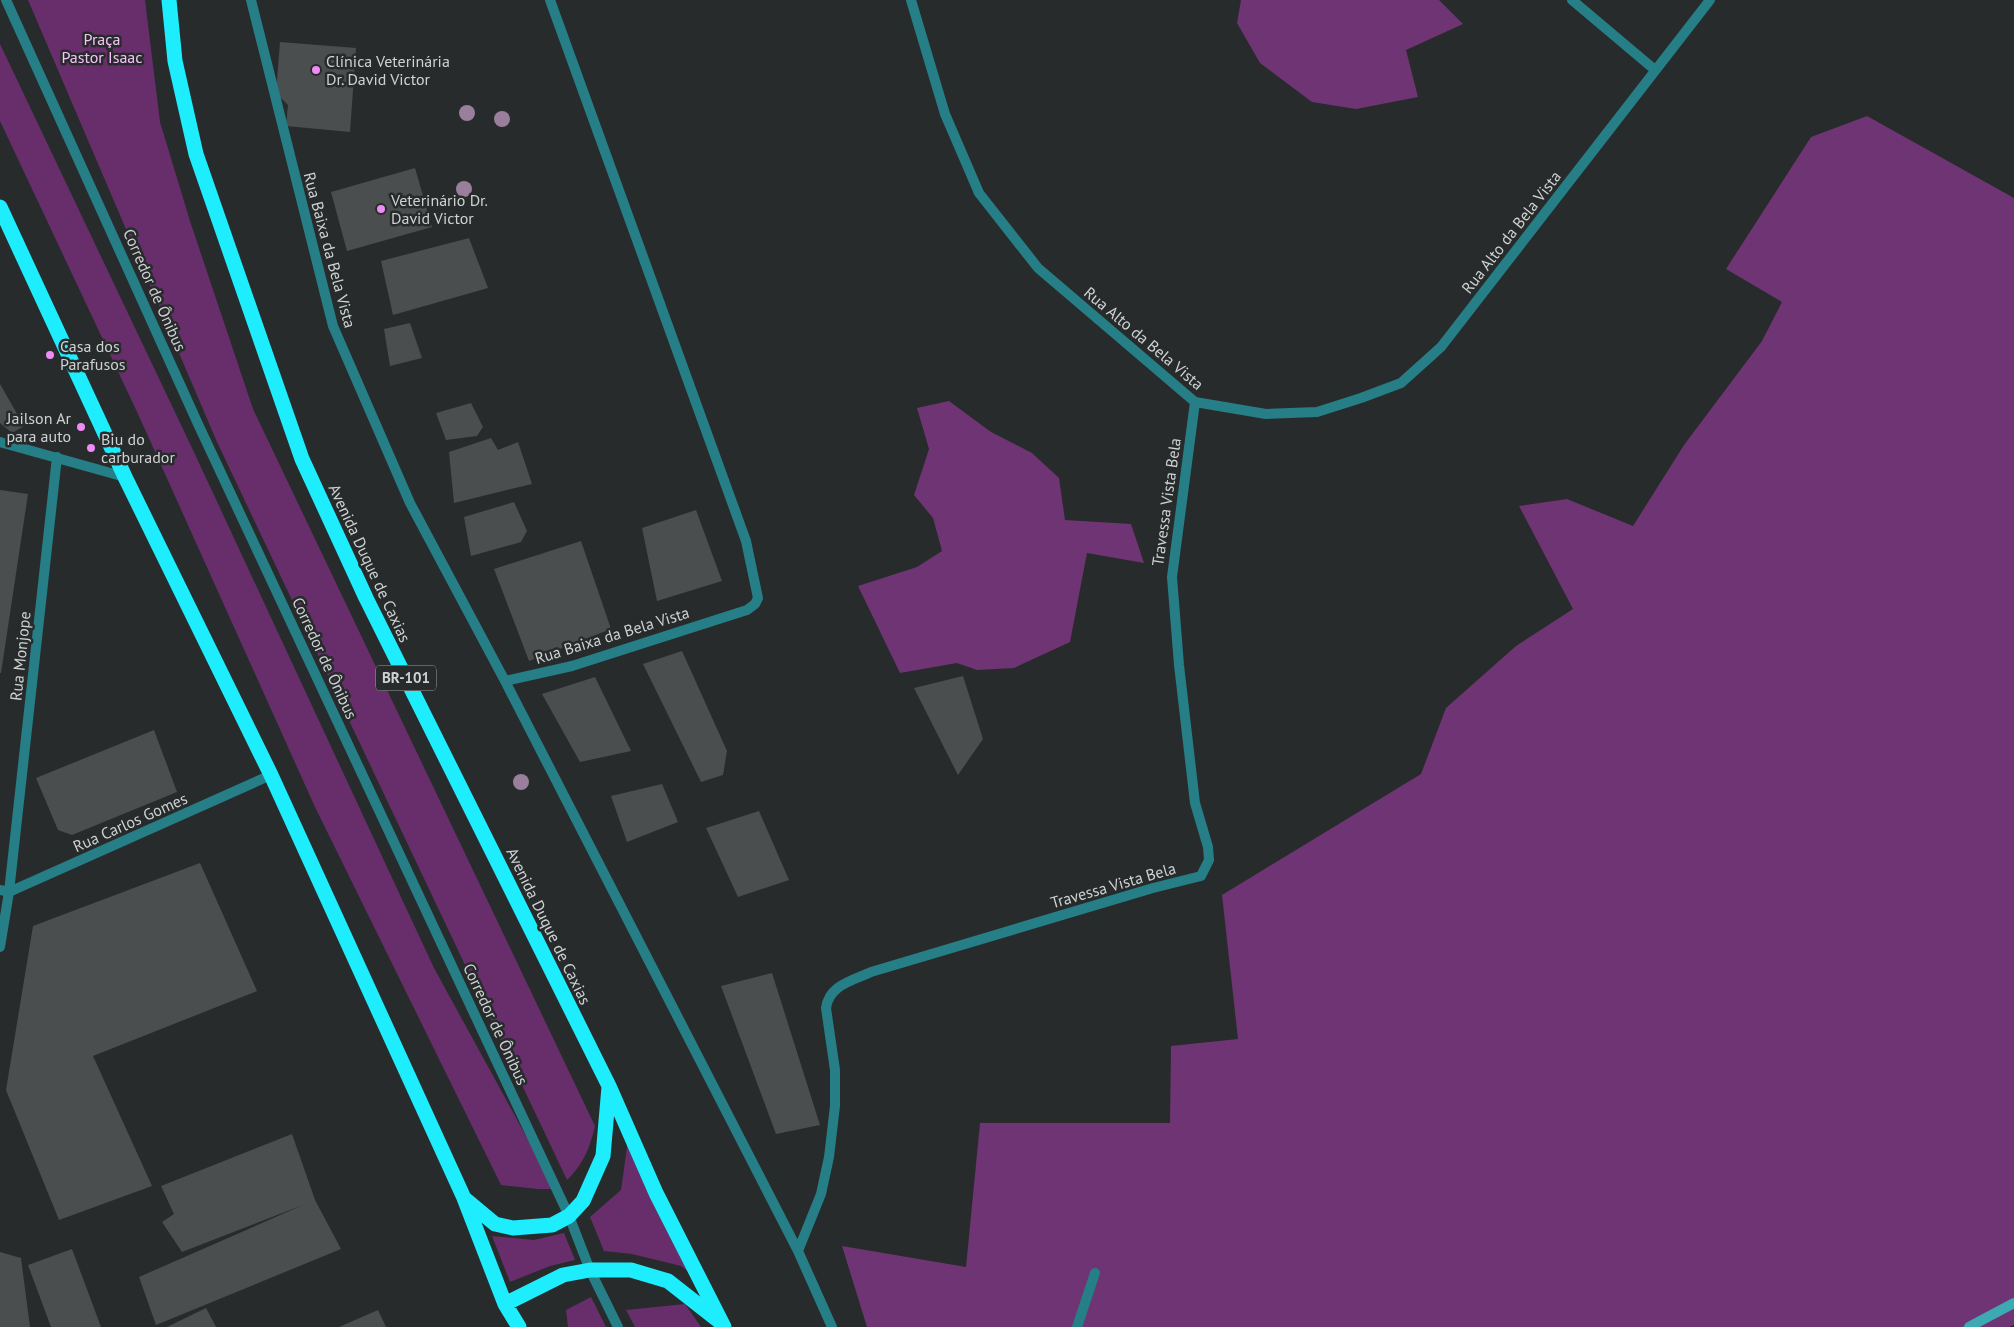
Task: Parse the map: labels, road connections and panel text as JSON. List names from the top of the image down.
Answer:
{
  "streets": {
    "highway": ["Avenida Duque de Caxias", "BR-101"],
    "street": [
      "Rua Alto da Bela Vista",
      "Rua Baixa da Bela Vista",
      "Corredor de Ônibus",
      "Travessa Vista Bela",
      "Rua Monjope",
      "Rua Carlos Gomes"
    ]
  },
  "crossings": [
    ["Rua Alto da Bela Vista", "Travessa Vista Bela"],
    ["Rua Monjope", "Rua Carlos Gomes"]
  ],
  "parks": ["Praça Pastor Isaac"],
  "places": [
    "Clínica Veterinária Dr. David Victor",
    "Veterinário Dr. David Victor",
    "Casa dos Parafusos",
    "Jailson Ar para auto",
    "Biu do carburador"
  ]
}
